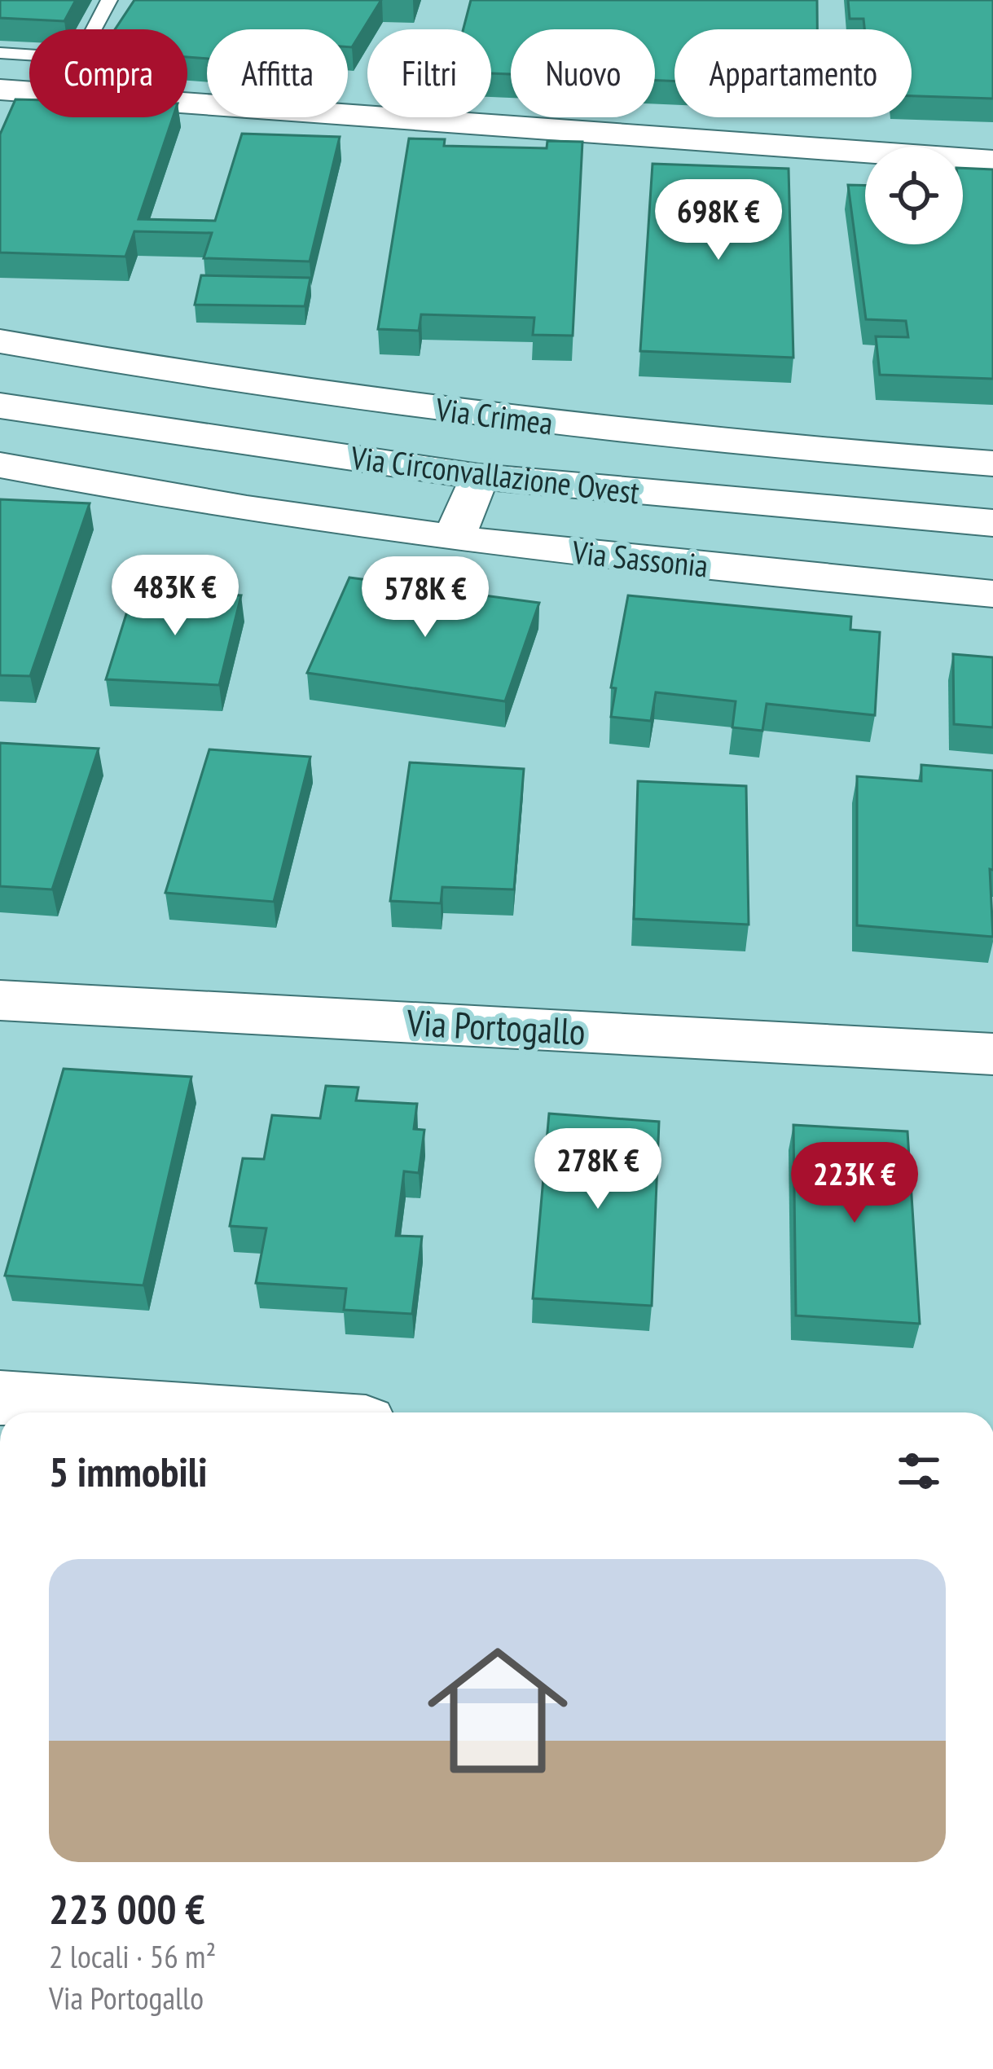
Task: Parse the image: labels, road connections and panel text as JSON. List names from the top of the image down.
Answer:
{
  "streets": {
    "street": [
      "Via Crimea",
      "Via Circonvallazione Ovest",
      "Via Sassonia",
      "Via Portogallo"
    ]
  },
  "page": {
    "chip": [
      "Compra",
      "Affitta",
      "Filtri",
      "Nuovo",
      "Appartamento"
    ],
    "price": [
      "698K €",
      "483K €",
      "578K €",
      "278K €",
      "223K €"
    ],
    "heading": "5 immobili",
    "list": [
      {
        "name": "223 000 €",
        "note": "2 locali · 56 m² · Via Portogallo"
      }
    ]
  }
}
